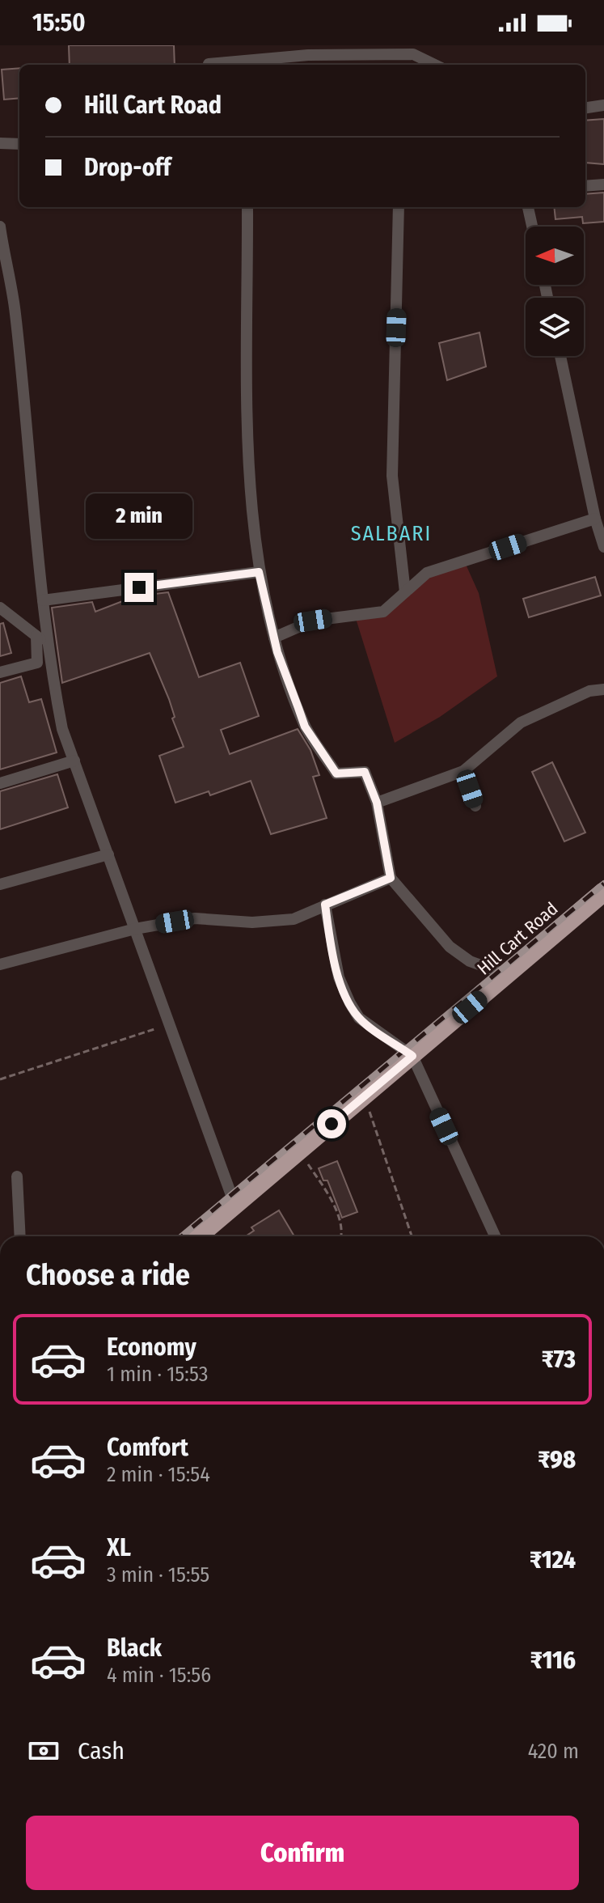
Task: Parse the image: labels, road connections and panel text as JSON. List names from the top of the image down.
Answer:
{
  "streets": {
    "highway": ["Hill Cart Road"]
  },
  "districts": ["SALBARI"],
  "north": "left",
  "page": {
    "status": "15:50",
    "banner": ["Hill Cart Road", "Drop-off"],
    "bubble": "2 min",
    "heading": "Choose a ride",
    "list": [
      {
        "name": "Economy",
        "note": "1 min · 15:53",
        "value": "₹73"
      },
      {
        "name": "Comfort",
        "note": "2 min · 15:54",
        "value": "₹98"
      },
      {
        "name": "XL",
        "note": "3 min · 15:55",
        "value": "₹124"
      },
      {
        "name": "Black",
        "note": "4 min · 15:56",
        "value": "₹116"
      }
    ],
    "pay": ["Cash", "420 m"],
    "buttons": "Confirm"
  }
}
